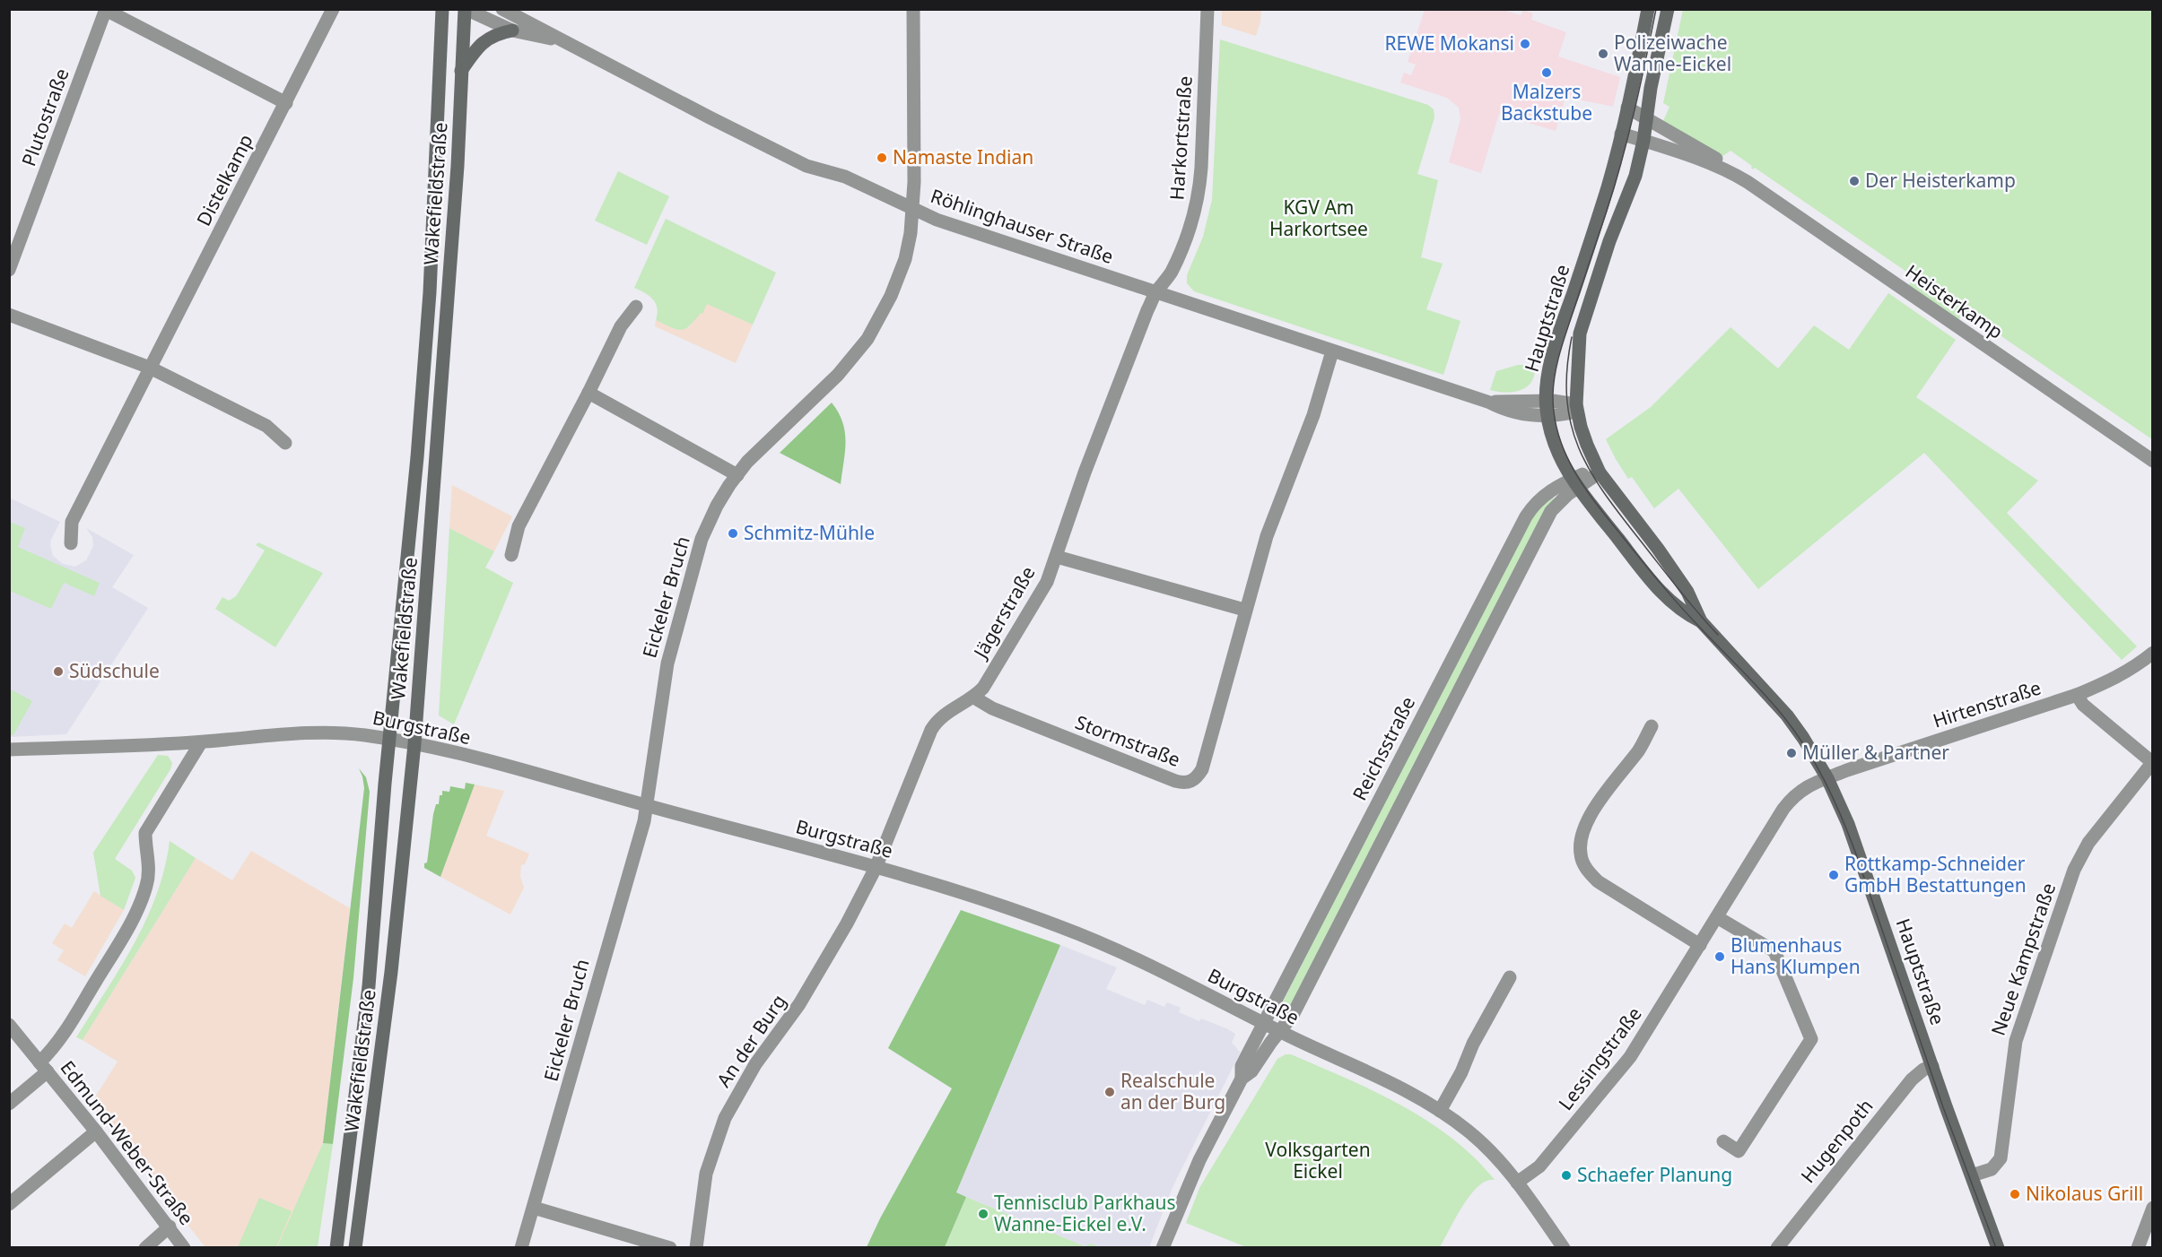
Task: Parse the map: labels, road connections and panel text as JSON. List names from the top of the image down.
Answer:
{
  "streets": {
    "main road": ["Wakefieldstraße", "Hauptstraße"],
    "street": [
      "Plutostraße",
      "Harkortstraße",
      "Distelkamp",
      "Röhlinghauser Straße",
      "Heisterkamp",
      "Eickeler Bruch",
      "Jägerstraße",
      "Hirtenstraße",
      "Burgstraße",
      "Stormstraße",
      "Reichsstraße",
      "Neue Kampstraße",
      "An der Burg",
      "Lessingstraße",
      "Hugenpoth",
      "Edmund-Weber-Straße"
    ]
  },
  "crossings": [
    ["Harkortstraße", "Röhlinghauser Straße"],
    ["Harkortstraße", "Jägerstraße"],
    ["Wakefieldstraße", "Röhlinghauser Straße"],
    ["Wakefieldstraße", "Burgstraße"],
    ["Röhlinghauser Straße", "Hauptstraße"],
    ["Röhlinghauser Straße", "Eickeler Bruch"],
    ["Röhlinghauser Straße", "Jägerstraße"],
    ["Röhlinghauser Straße", "Stormstraße"],
    ["Heisterkamp", "Hauptstraße"],
    ["Hauptstraße", "Hirtenstraße"],
    ["Hauptstraße", "Reichsstraße"],
    ["Hauptstraße", "Neue Kampstraße"],
    ["Hauptstraße", "Lessingstraße"],
    ["Hauptstraße", "Hugenpoth"],
    ["Eickeler Bruch", "Burgstraße"],
    ["Jägerstraße", "Burgstraße"],
    ["Jägerstraße", "Stormstraße"],
    ["Jägerstraße", "An der Burg"],
    ["Hirtenstraße", "Lessingstraße"],
    ["Burgstraße", "Reichsstraße"],
    ["Burgstraße", "An der Burg"],
    ["Burgstraße", "Lessingstraße"],
    ["Burgstraße", "Edmund-Weber-Straße"]
  ],
  "parks": ["KGV Am Harkortsee", "Volksgarten Eickel"],
  "places": [
    "REWE Mokansi",
    "Polizeiwache Wanne-Eickel",
    "Malzers Backstube",
    "Namaste Indian",
    "Der Heisterkamp",
    "Schmitz-Mühle",
    "Südschule",
    "Müller & Partner",
    "Rottkamp-Schneider GmbH Bestattungen",
    "Blumenhaus Hans Klumpen",
    "Realschule an der Burg",
    "Schaefer Planung",
    "Nikolaus Grill",
    "Tennisclub Parkhaus Wanne-Eickel e.V."
  ]
}
